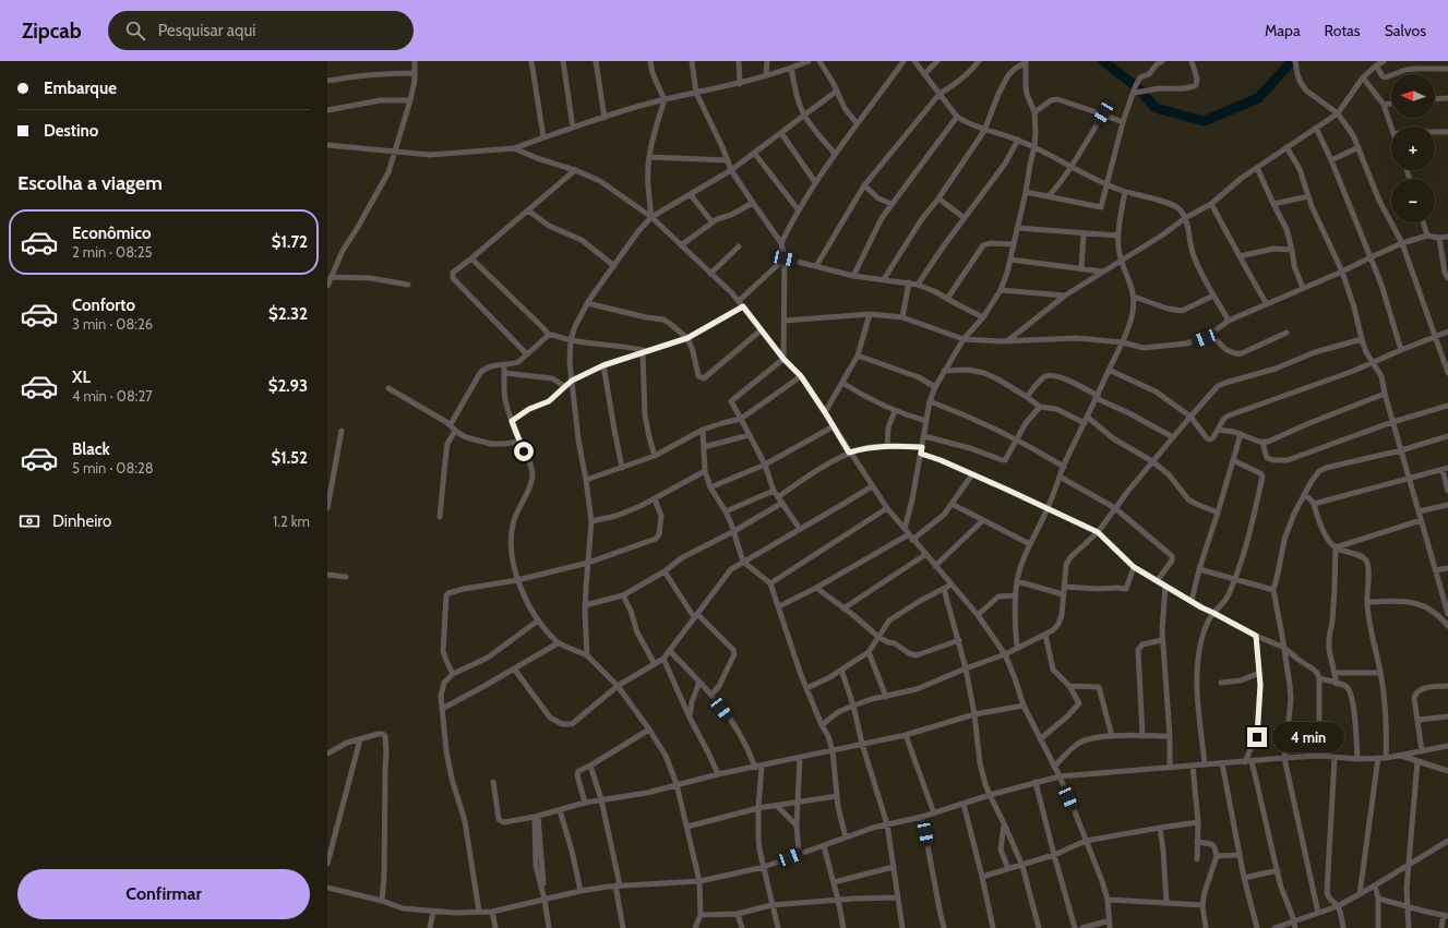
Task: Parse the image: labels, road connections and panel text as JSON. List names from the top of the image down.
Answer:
{
  "north": "left",
  "page": {
    "header": "Zipcab",
    "search": "Pesquisar aqui",
    "nav": ["Mapa", "Rotas", "Salvos"],
    "banner": ["Embarque", "Destino"],
    "map_buttons": ["+", "−"],
    "heading": "Escolha a viagem",
    "list": [
      {
        "name": "Econômico",
        "note": "2 min · 08:25",
        "value": "$1.72"
      },
      {
        "name": "Conforto",
        "note": "3 min · 08:26",
        "value": "$2.32"
      },
      {
        "name": "XL",
        "note": "4 min · 08:27",
        "value": "$2.93"
      },
      {
        "name": "Black",
        "note": "5 min · 08:28",
        "value": "$1.52"
      }
    ],
    "pay": ["Dinheiro", "1.2 km"],
    "bubble": "4 min",
    "buttons": "Confirmar"
  }
}
